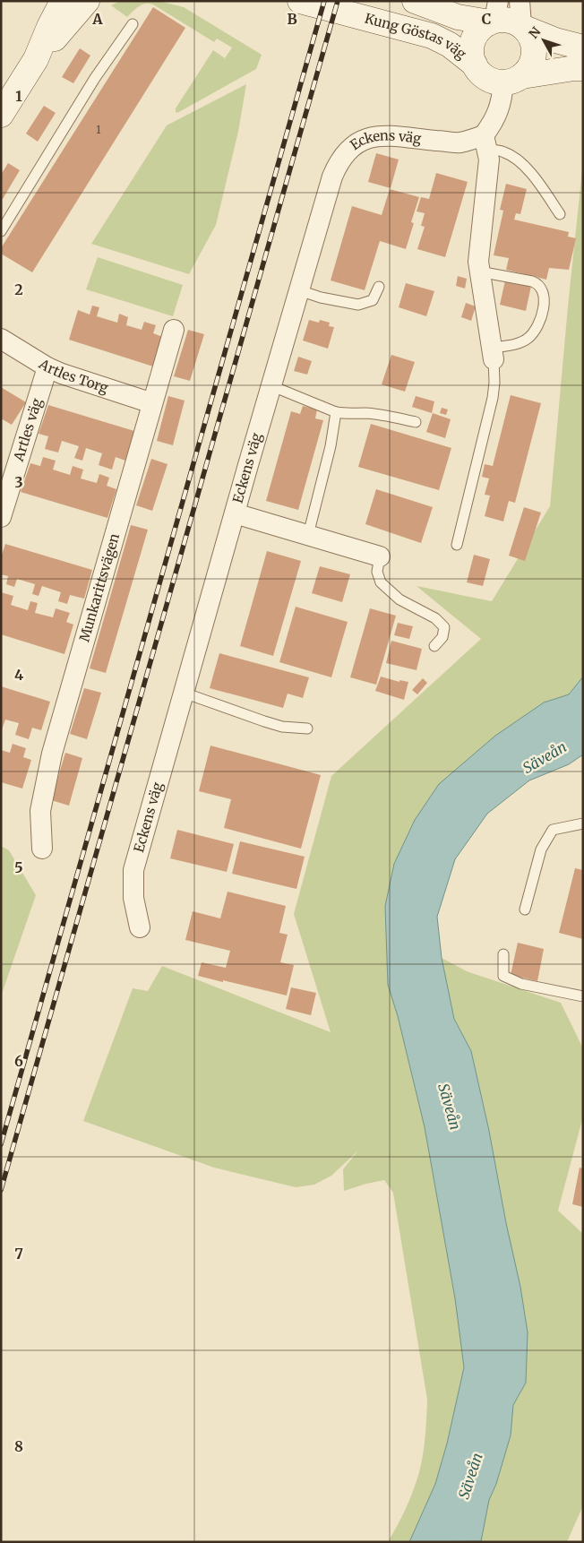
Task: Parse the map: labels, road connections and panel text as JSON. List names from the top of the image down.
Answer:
{
  "streets": {
    "main road": ["Kung Göstas väg"],
    "street": [
      "Eckens väg",
      "Artles Torg",
      "Artles väg",
      "Munkarittsvägen"
    ]
  },
  "crossings": [
    ["Artles Torg", "Artles väg"],
    ["Artles Torg", "Munkarittsvägen"]
  ],
  "water": ["Säveån"],
  "house_numbers": ["1"],
  "north": "top left",
  "grid": {
    "columns": ["A", "B", "C"],
    "rows": [
      "1",
      "2",
      "3",
      "4",
      "5",
      "6",
      "7",
      "8"
    ]
  }
}
